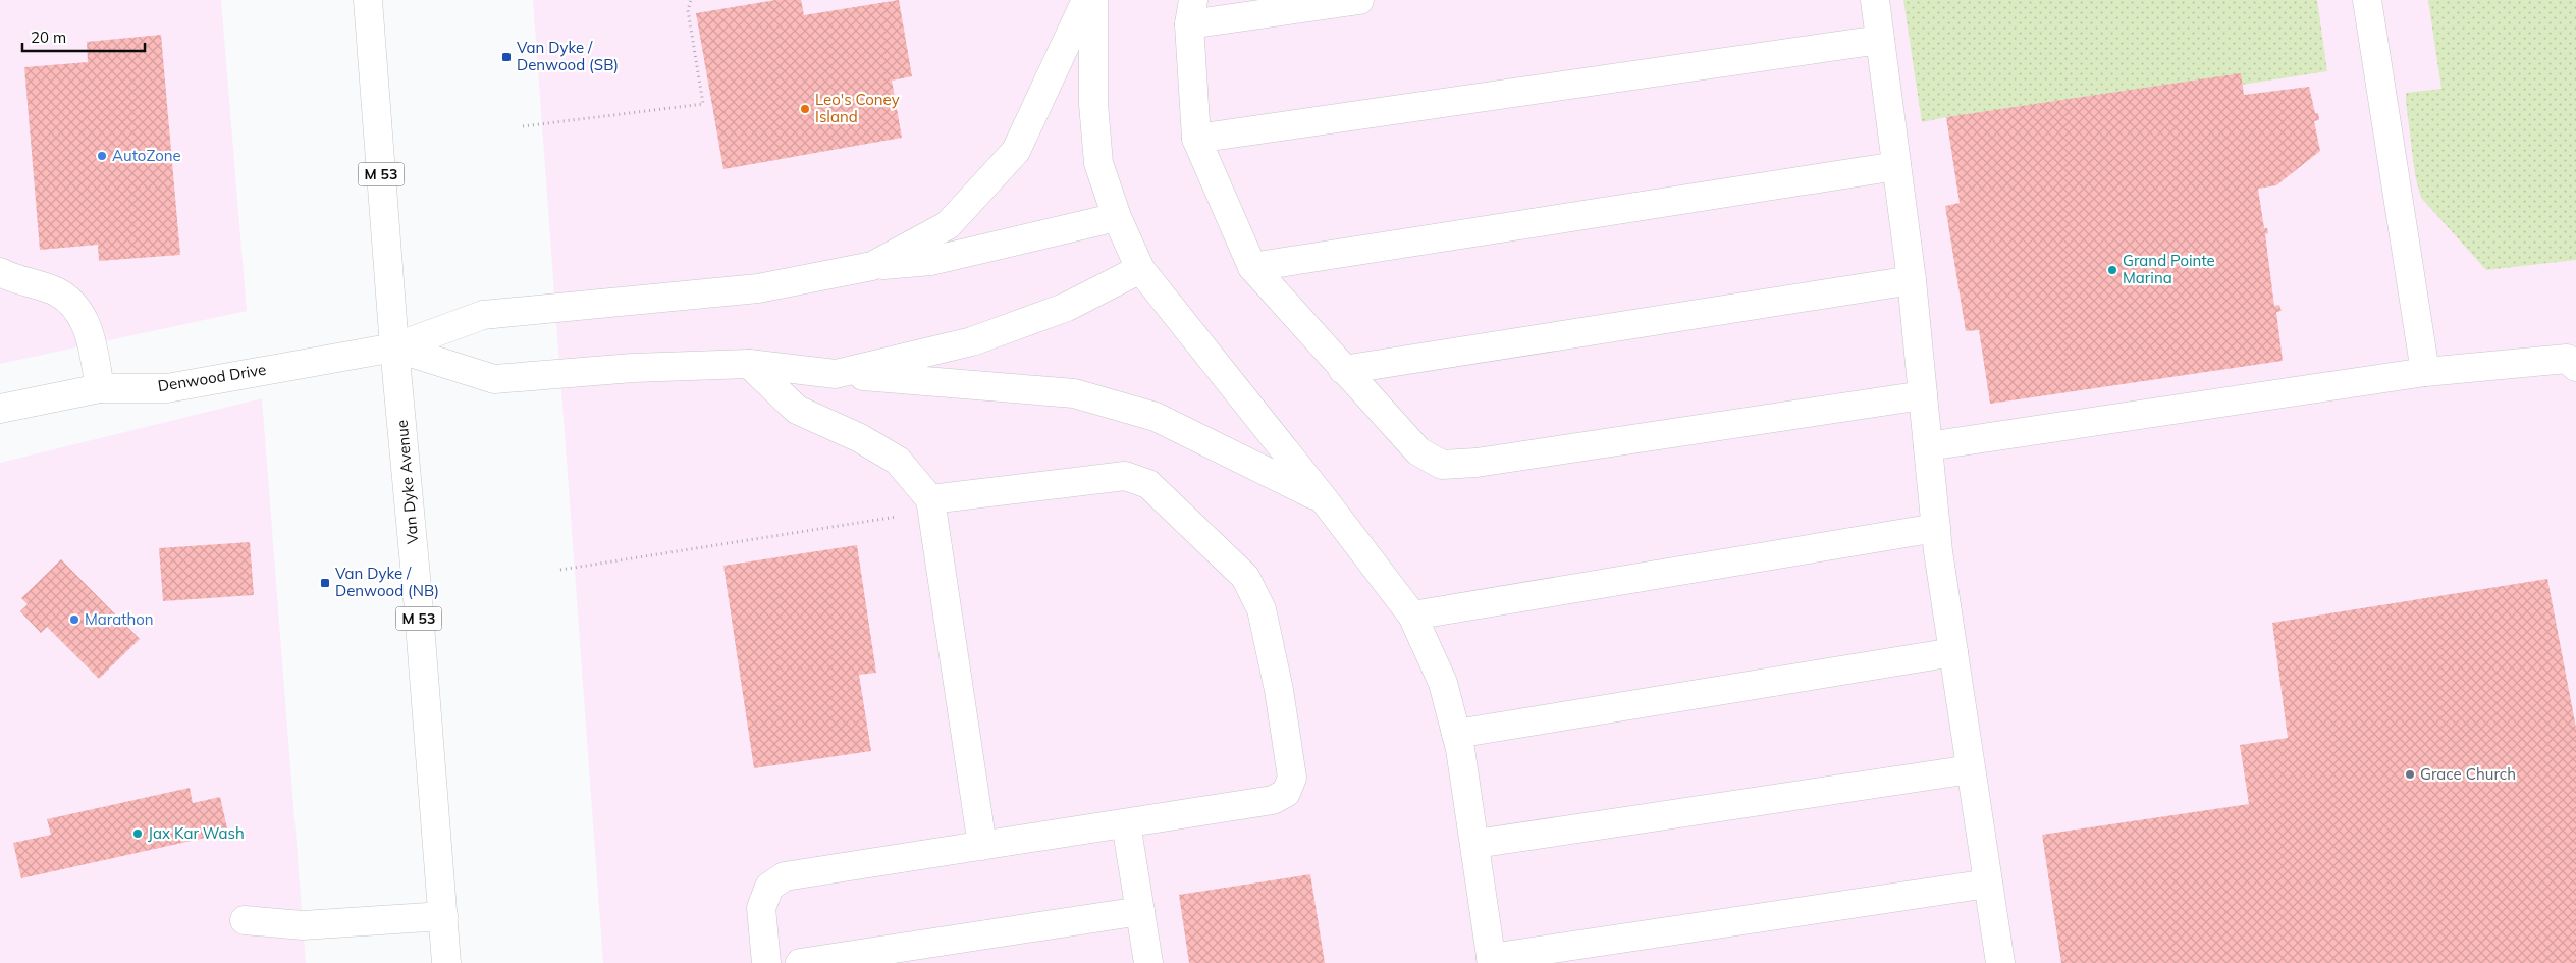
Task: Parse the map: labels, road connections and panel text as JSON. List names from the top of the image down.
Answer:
{
  "streets": {
    "main road": ["M 53", "Denwood Drive", "Van Dyke Avenue"]
  },
  "crossings": [
    ["Denwood Drive", "Van Dyke Avenue"]
  ],
  "places": {
    "transit": ["Van Dyke / Denwood (SB)", "Van Dyke / Denwood (NB)"],
    "other": [
      "Leo's Coney Island",
      "AutoZone",
      "Grand Pointe Marina",
      "Marathon",
      "Grace Church",
      "Jax Kar Wash"
    ]
  },
  "scale_bar": "20 m"
}
